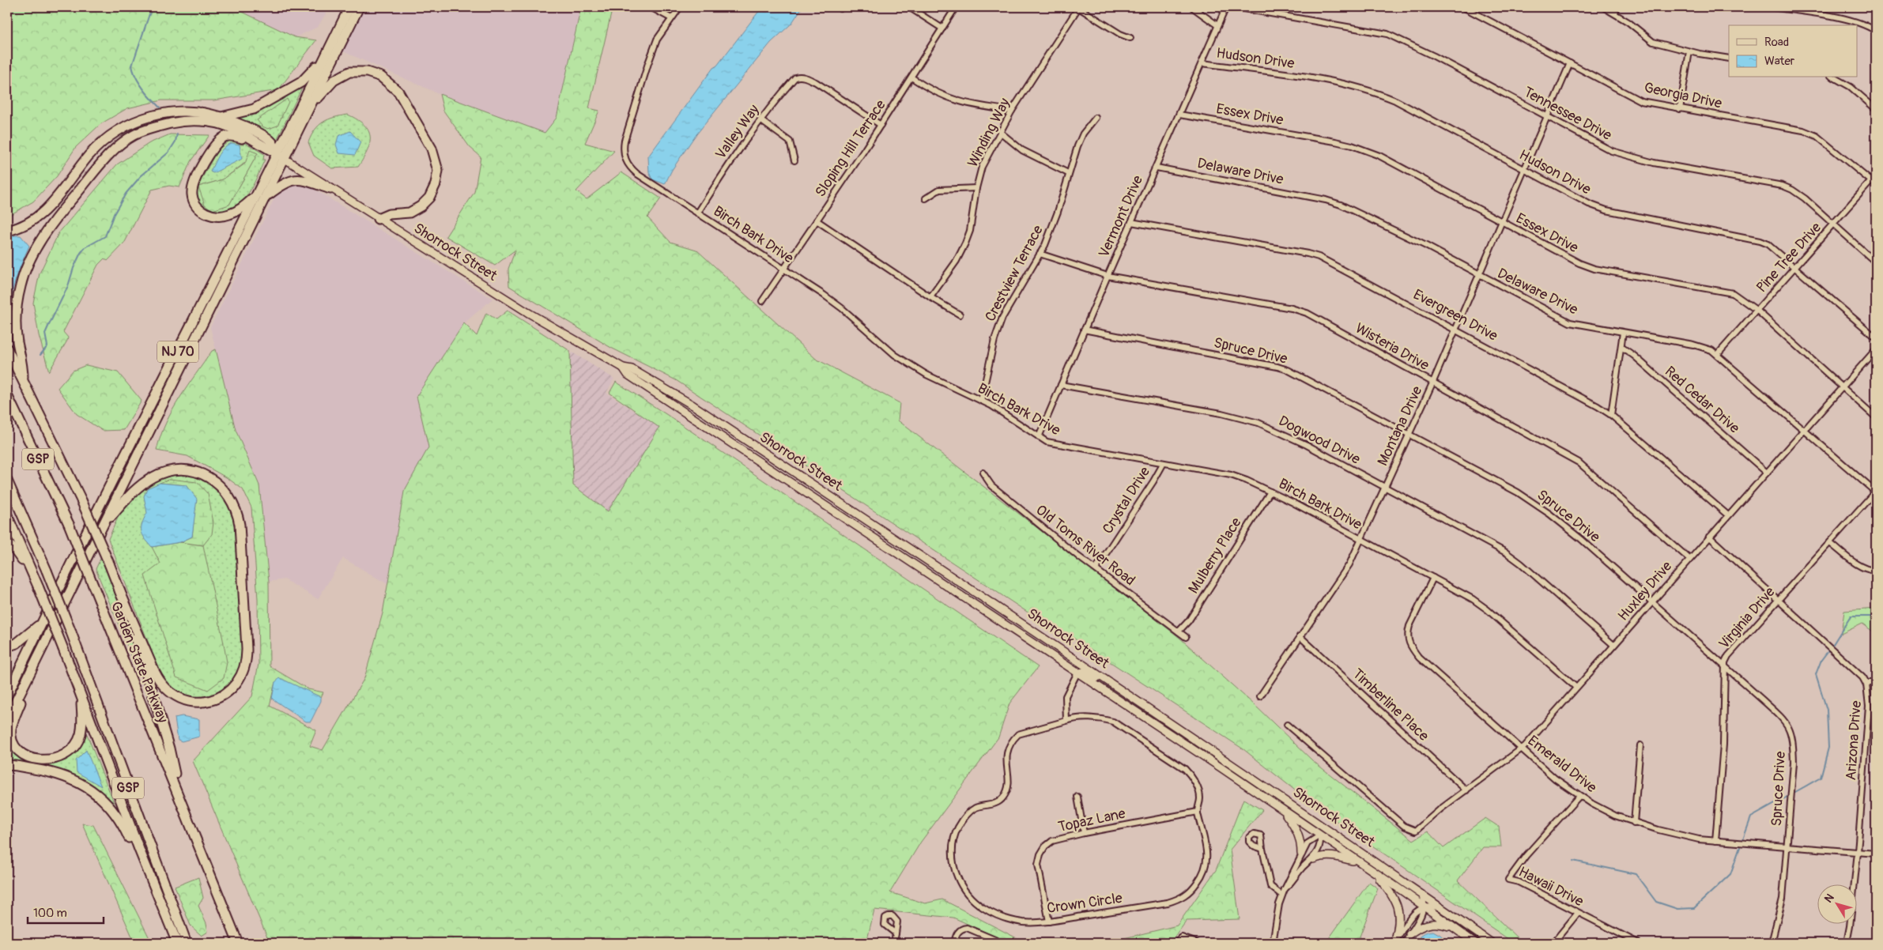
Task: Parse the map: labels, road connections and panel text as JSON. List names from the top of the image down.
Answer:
{
  "streets": {
    "highway": ["NJ 70", "GSP", "Garden State Parkway"],
    "main road": ["Shorrock Street"],
    "street": [
      "Hudson Drive",
      "Georgia Drive",
      "Tennessee Drive",
      "Essex Drive",
      "Valley Way",
      "Winding Way",
      "Sloping Hill Terrace",
      "Delaware Drive",
      "Vermont Drive",
      "Birch Bark Drive",
      "Pine Tree Drive",
      "Crestview Terrace",
      "Evergreen Drive",
      "Wisteria Drive",
      "Spruce Drive",
      "Red Cedar Drive",
      "Montana Drive",
      "Dogwood Drive",
      "Crystal Drive",
      "Old Toms River Road",
      "Mulberry Place",
      "Huxley Drive",
      "Virginia Drive",
      "Timberline Place",
      "Arizona Drive",
      "Emerald Drive",
      "Topaz Lane",
      "Hawaii Drive",
      "Crown Circle"
    ]
  },
  "crossings": [
    ["Hudson Drive", "Vermont Drive"],
    ["Hudson Drive", "Pine Tree Drive"],
    ["Hudson Drive", "Montana Drive"],
    ["Georgia Drive", "Pine Tree Drive"],
    ["Georgia Drive", "Montana Drive"],
    ["Tennessee Drive", "Pine Tree Drive"],
    ["Tennessee Drive", "Montana Drive"],
    ["Essex Drive", "Vermont Drive"],
    ["Essex Drive", "Pine Tree Drive"],
    ["Essex Drive", "Montana Drive"],
    ["Essex Drive", "Huxley Drive"],
    ["Valley Way", "Sloping Hill Terrace"],
    ["Valley Way", "Birch Bark Drive"],
    ["Sloping Hill Terrace", "Birch Bark Drive"],
    ["Delaware Drive", "Vermont Drive"],
    ["Delaware Drive", "Pine Tree Drive"],
    ["Delaware Drive", "Montana Drive"],
    ["Delaware Drive", "Huxley Drive"],
    ["Delaware Drive", "Virginia Drive"],
    ["Vermont Drive", "Birch Bark Drive"],
    ["Vermont Drive", "Evergreen Drive"],
    ["Vermont Drive", "Wisteria Drive"],
    ["Vermont Drive", "Spruce Drive"],
    ["Vermont Drive", "Dogwood Drive"],
    ["Birch Bark Drive", "Crestview Terrace"],
    ["Birch Bark Drive", "Montana Drive"],
    ["Birch Bark Drive", "Crystal Drive"],
    ["Birch Bark Drive", "Mulberry Place"],
    ["Birch Bark Drive", "Huxley Drive"],
    ["Birch Bark Drive", "Emerald Drive"],
    ["Shorrock Street", "NJ 70"],
    ["Crestview Terrace", "Wisteria Drive"],
    ["Evergreen Drive", "Montana Drive"],
    ["Evergreen Drive", "Huxley Drive"],
    ["Wisteria Drive", "Montana Drive"],
    ["Wisteria Drive", "Huxley Drive"],
    ["Spruce Drive", "Montana Drive"],
    ["Spruce Drive", "Huxley Drive"],
    ["Spruce Drive", "Virginia Drive"],
    ["Spruce Drive", "Emerald Drive"],
    ["Red Cedar Drive", "Huxley Drive"],
    ["Montana Drive", "Dogwood Drive"],
    ["Montana Drive", "Timberline Place"],
    ["Dogwood Drive", "Huxley Drive"],
    ["Crystal Drive", "Old Toms River Road"],
    ["Old Toms River Road", "Mulberry Place"],
    ["Huxley Drive", "Timberline Place"],
    ["Huxley Drive", "Arizona Drive"],
    ["Huxley Drive", "Emerald Drive"],
    ["Virginia Drive", "Arizona Drive"],
    ["Virginia Drive", "Emerald Drive"],
    ["Arizona Drive", "Emerald Drive"],
    ["Emerald Drive", "Hawaii Drive"],
    ["Topaz Lane", "Crown Circle"]
  ],
  "legend": ["Road", "Water"],
  "scale_bar": "100 m",
  "north": "top left"
}
